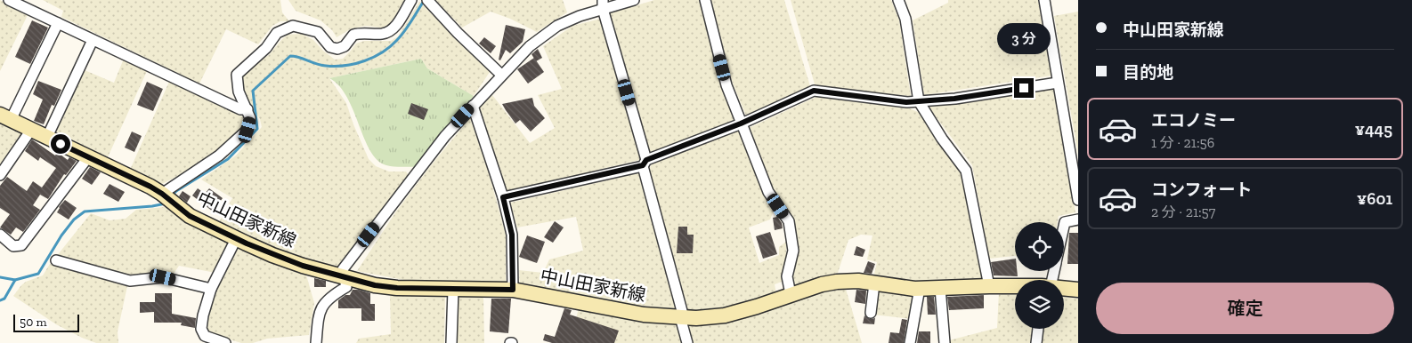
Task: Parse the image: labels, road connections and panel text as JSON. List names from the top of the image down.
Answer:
{
  "streets": {
    "main road": ["中山田家新線"]
  },
  "scale_bar": "50 m",
  "page": {
    "banner": ["中山田家新線", "目的地"],
    "bubble": "3 分",
    "list": [
      {
        "name": "エコノミー",
        "note": "1 分 · 21:56",
        "value": "¥445"
      },
      {
        "name": "コンフォート",
        "note": "2 分 · 21:57",
        "value": "¥601"
      }
    ],
    "buttons": "確定",
    "scale": "50 m"
  }
}
